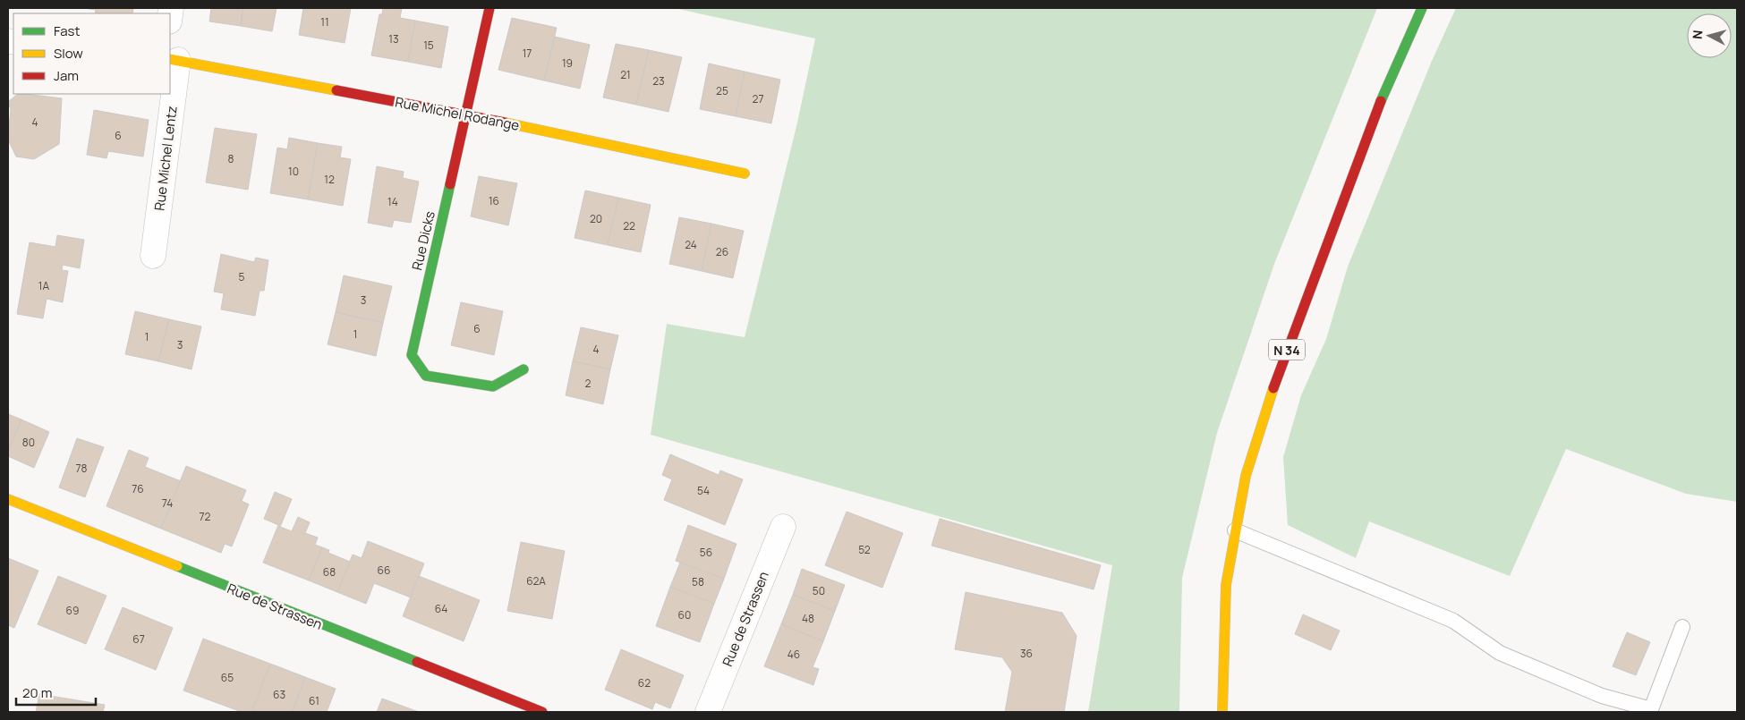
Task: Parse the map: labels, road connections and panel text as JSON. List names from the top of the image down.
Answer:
{
  "streets": {
    "main road": [
      "Rue Michel Rodange",
      "Rue Dicks",
      "N 34",
      "Rue de Strassen"
    ],
    "street": ["Rue Michel Lentz"]
  },
  "crossings": [
    ["Rue Michel Rodange", "Rue Michel Lentz"],
    ["Rue Michel Rodange", "Rue Dicks"]
  ],
  "house_numbers": [
    "11",
    "13",
    "15",
    "17",
    "19",
    "21",
    "23",
    "25",
    "27",
    "4",
    "6",
    "8",
    "10",
    "12",
    "16",
    "14",
    "20",
    "22",
    "24",
    "26",
    "5",
    "1A",
    "3",
    "6",
    "1",
    "1",
    "3",
    "4",
    "2",
    "80",
    "78",
    "76",
    "54",
    "74",
    "72",
    "52",
    "56",
    "66",
    "68",
    "62A",
    "58",
    "50",
    "64",
    "69",
    "60",
    "48",
    "67",
    "36",
    "46",
    "65",
    "62",
    "63",
    "61"
  ],
  "legend": ["Fast", "Slow", "Jam"],
  "scale_bar": "20 m",
  "north": "left"
}
